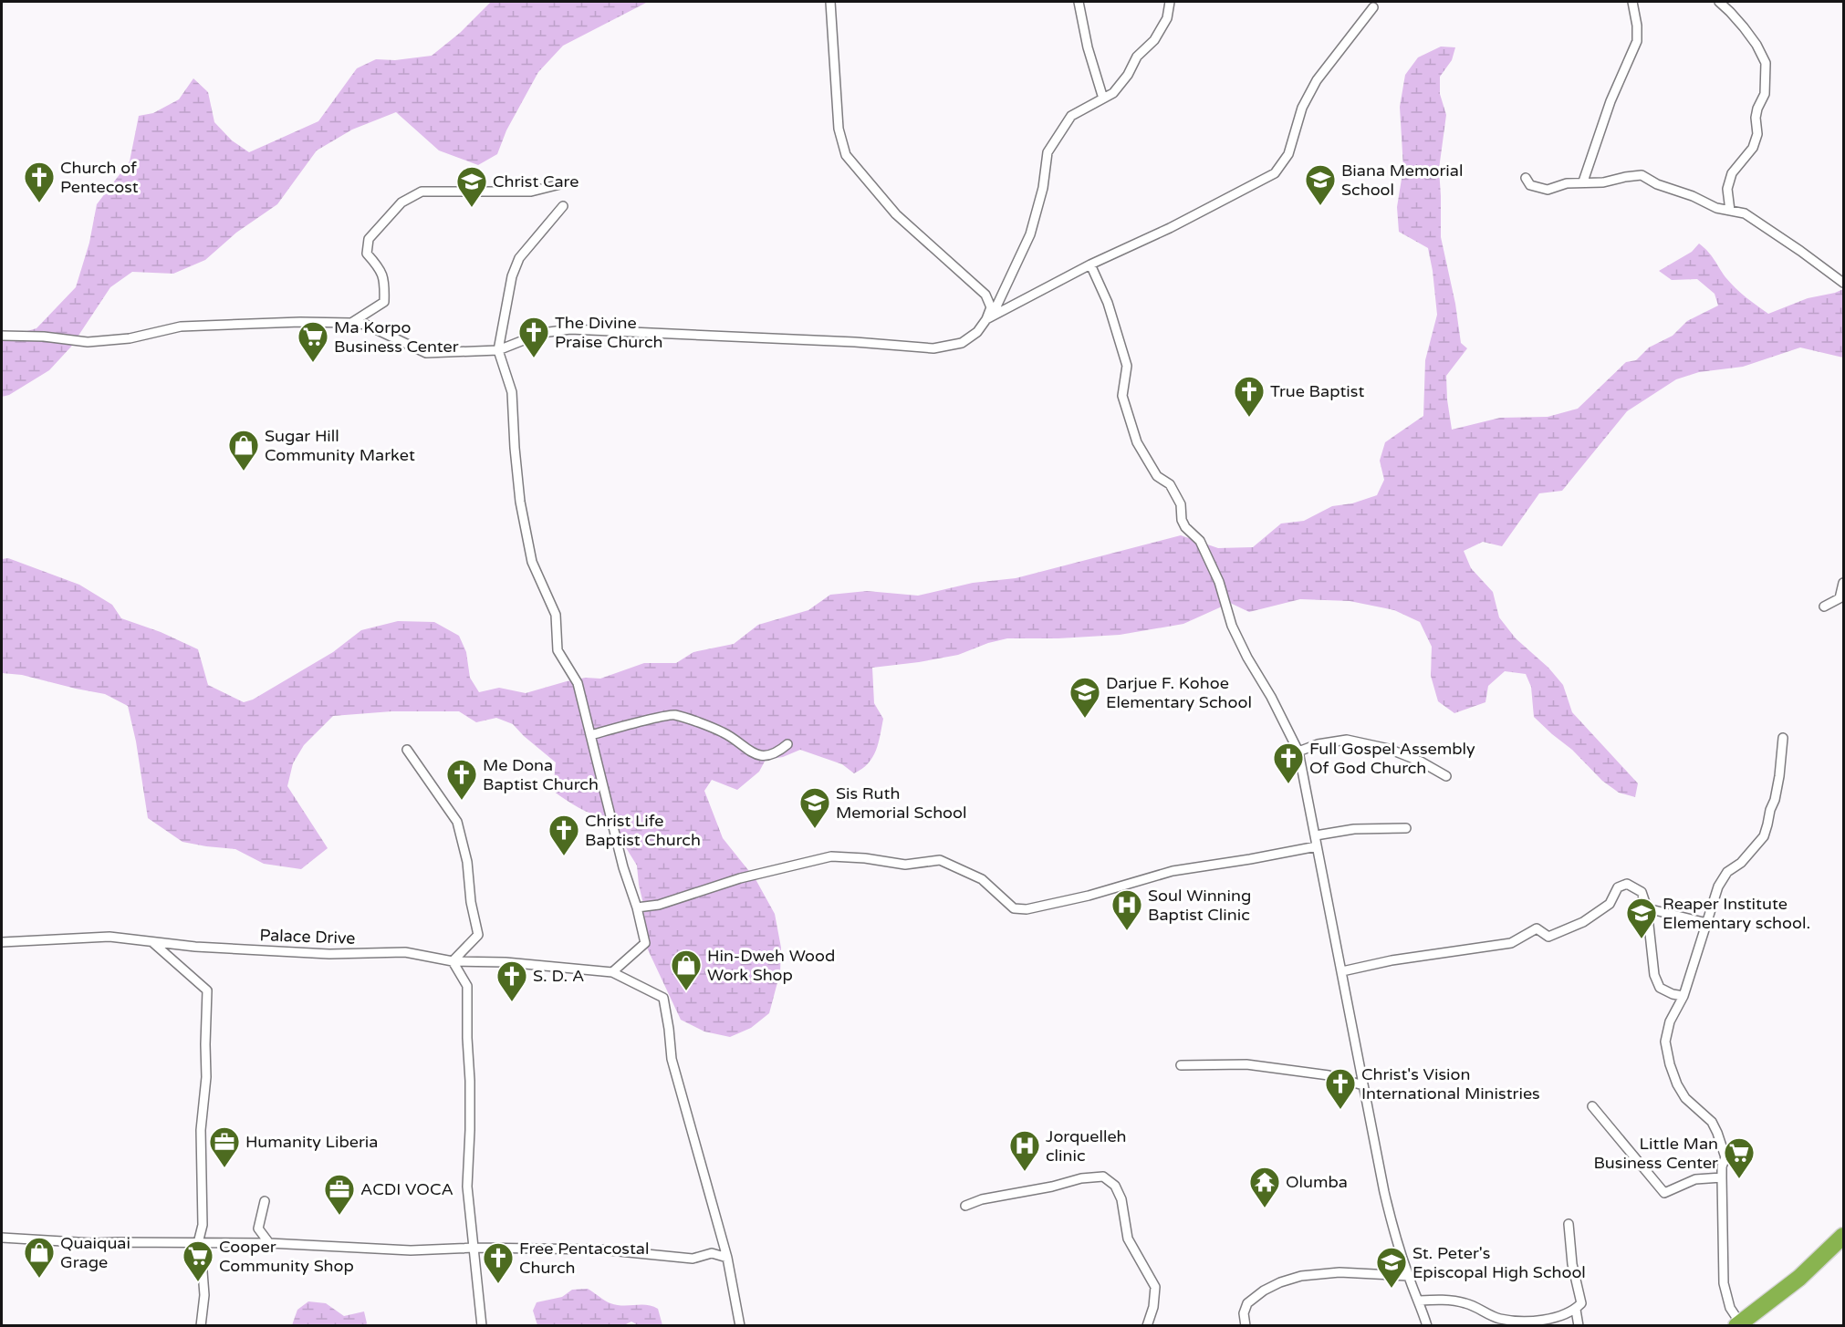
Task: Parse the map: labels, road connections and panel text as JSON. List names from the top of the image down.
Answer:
{
  "streets": {
    "street": ["Palace Drive"]
  },
  "places": {
    "church": [
      "Church of Pentecost",
      "The Divine Praise Church",
      "True Baptist",
      "Full Gospel Assembly Of God Church",
      "Me Dona Baptist Church",
      "Christ Life Baptist Church",
      "S. D. A",
      "Christ's Vision International Ministries",
      "Free Pentacostal Church"
    ],
    "school or university": [
      "Biana Memorial School",
      "Christ Care",
      "Darjue F. Kohoe Elementary School",
      "Sis Ruth Memorial School",
      "Reaper Institute Elementary school.",
      "St. Peter's Episcopal High School"
    ],
    "supermarket": ["Ma Korpo Business Center", "Little Man Business Center", "Cooper Community Shop"],
    "shop": ["Sugar Hill Community Market", "Hin-Dweh Wood Work Shop", "Quaiquai Grage"],
    "hospital": ["Soul Winning Baptist Clinic", "Jorquelleh clinic"],
    "office": ["Humanity Liberia", "ACDI VOCA"],
    "temple": ["Olumba"]
  }
}
